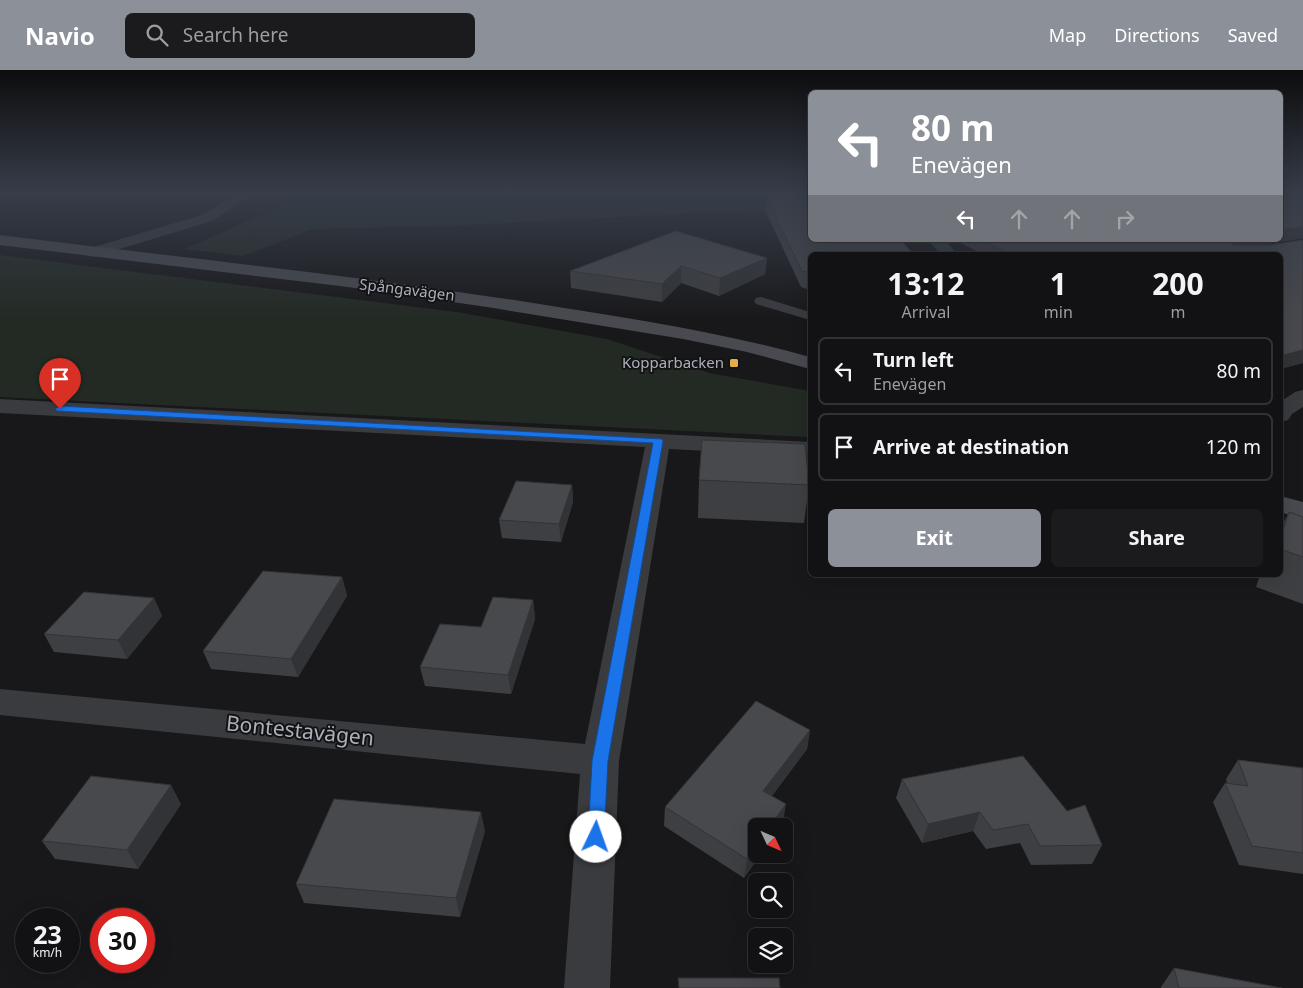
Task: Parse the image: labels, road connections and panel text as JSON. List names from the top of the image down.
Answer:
{
  "streets": {
    "street": ["Spångavägen", "Bontestavägen"]
  },
  "places": {
    "transit": ["Kopparbacken"]
  },
  "north": "bottom right",
  "page": {
    "header": "Navio",
    "search": "Search here",
    "nav": ["Map", "Directions", "Saved"],
    "turn": ["80 m", "Enevägen"],
    "eta": [
      "13:12",
      "Arrival",
      "1",
      "min",
      "200",
      "m"
    ],
    "list": [
      {
        "name": "Turn left",
        "note": "Enevägen",
        "value": "80 m"
      },
      {
        "name": "Arrive at destination",
        "value": "120 m"
      }
    ],
    "buttons": ["Exit", "Share"],
    "speed": "23 km/h",
    "limit": "30"
  }
}
